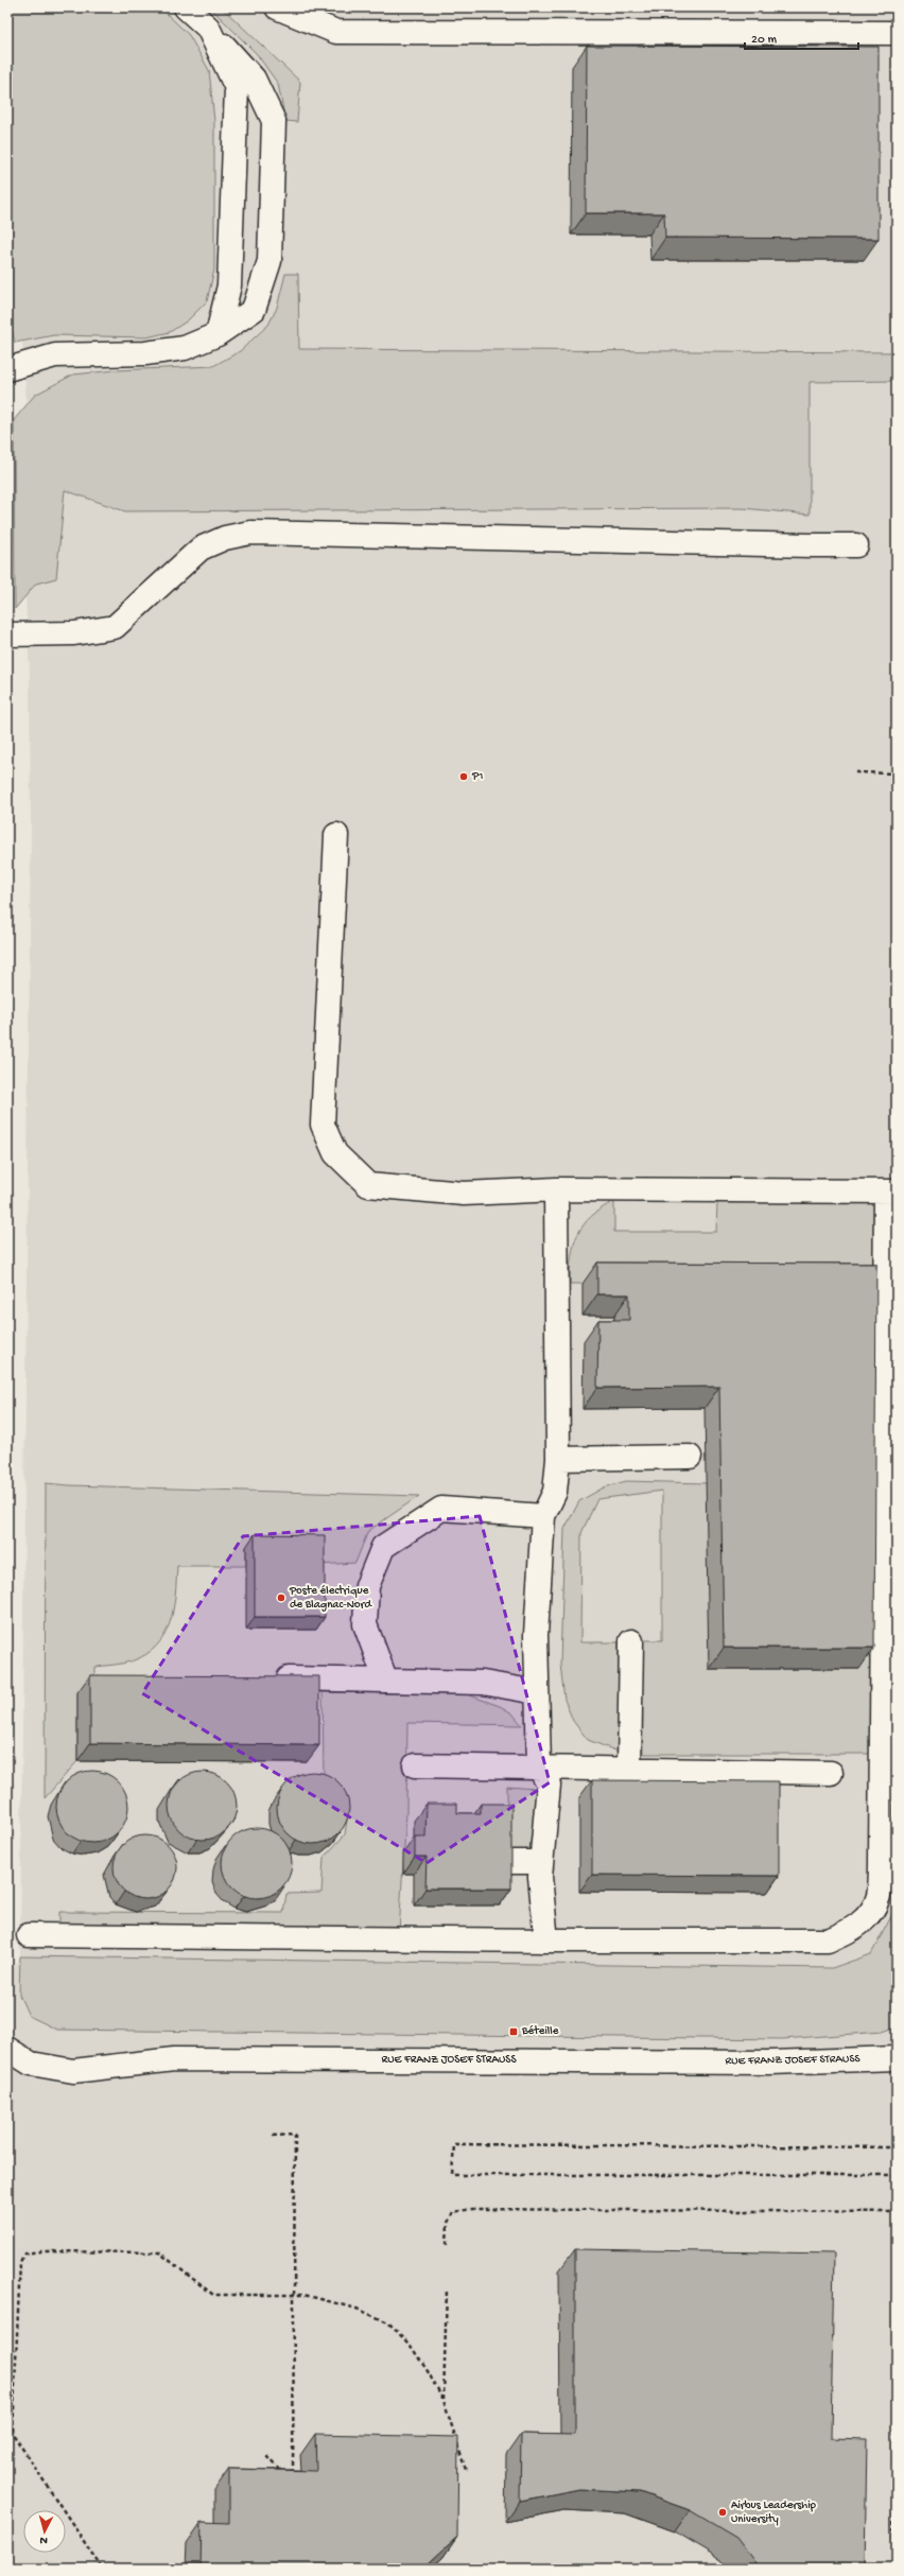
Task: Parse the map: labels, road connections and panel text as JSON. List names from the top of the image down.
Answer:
{
  "streets": {
    "street": ["RUE FRANZ JOSEF STRAUSS"]
  },
  "places": {
    "other": ["P1", "Poste électrique de Blagnac-Nord", "Airbus Leadership University"],
    "transit": ["Béteille"]
  },
  "scale_bar": "20 m",
  "north": "bottom"
}
